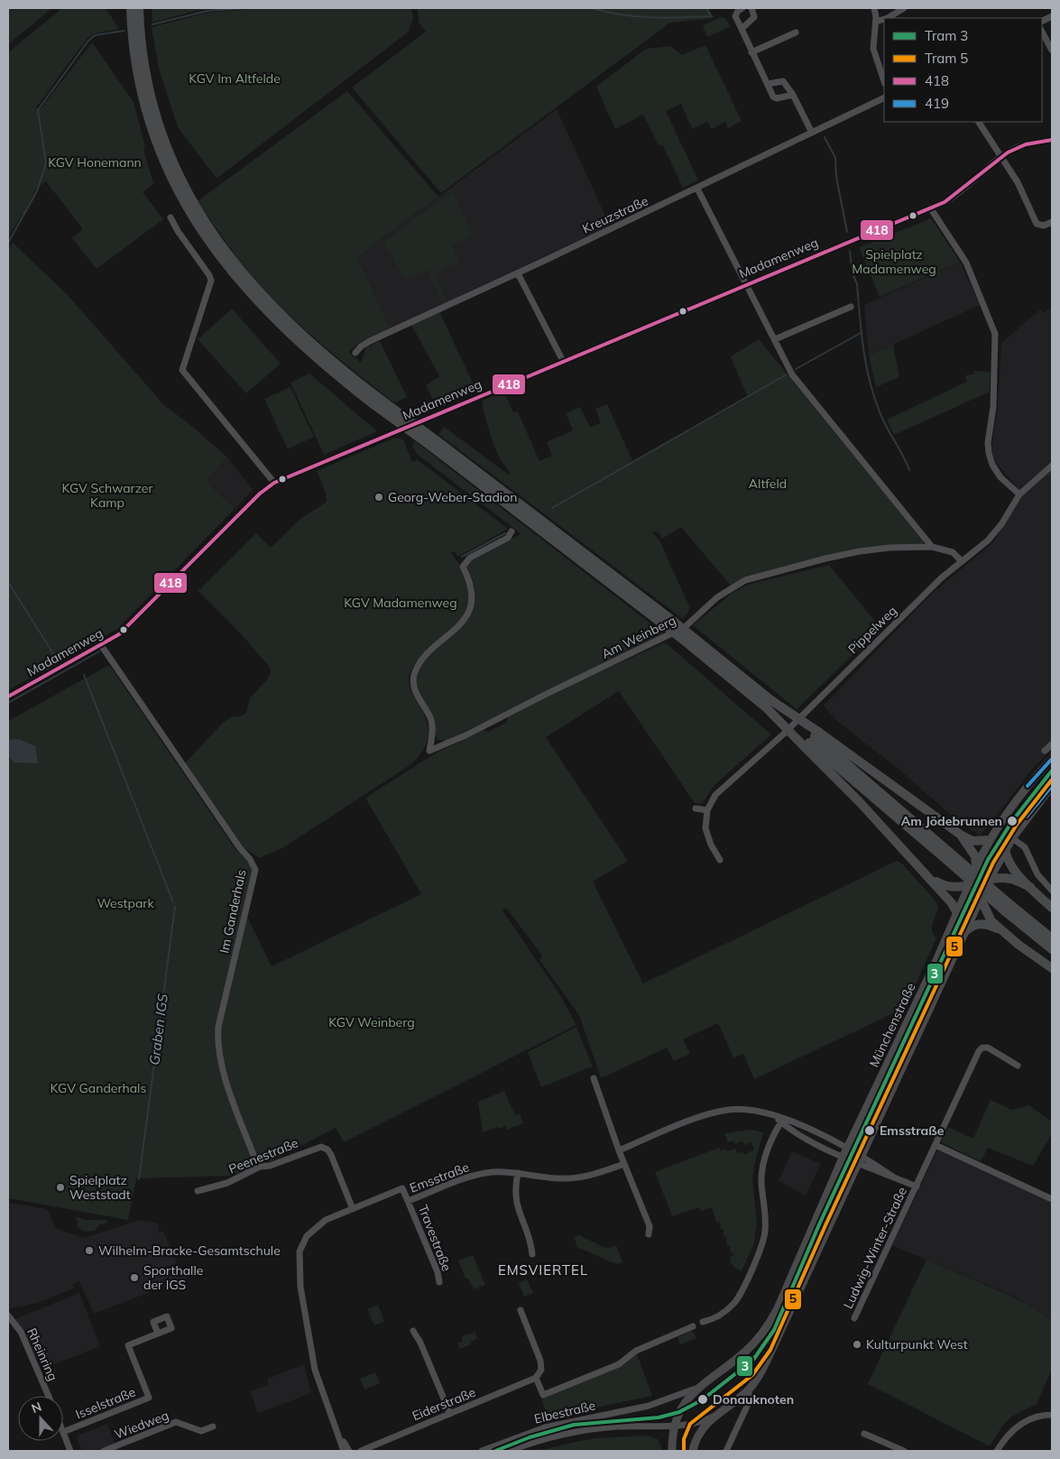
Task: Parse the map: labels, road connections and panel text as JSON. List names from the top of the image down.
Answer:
{
  "streets": {
    "main road": ["Münchenstraße"],
    "street": [
      "Kreuzstraße",
      "Madamenweg",
      "Pippelweg",
      "Am Weinberg",
      "Im Ganderhals",
      "Peenestraße",
      "Emsstraße",
      "Travestraße",
      "Ludwig-Winter-Straße",
      "Rheinring",
      "Isselstraße",
      "Eiderstraße",
      "Elbestraße",
      "Wiedweg"
    ]
  },
  "crossings": [
    ["Madamenweg", "Im Ganderhals"],
    ["Pippelweg", "Am Weinberg"],
    ["Im Ganderhals", "Peenestraße"],
    ["Münchenstraße", "Elbestraße"],
    ["Peenestraße", "Emsstraße"],
    ["Emsstraße", "Travestraße"]
  ],
  "districts": ["EMSVIERTEL"],
  "water": ["Graben IGS"],
  "parks": [
    "KGV Im Altfelde",
    "KGV Honemann",
    "Spielplatz Madamenweg",
    "Altfeld",
    "KGV Schwarzer Kamp",
    "KGV Madamenweg",
    "Westpark",
    "KGV Weinberg",
    "KGV Ganderhals"
  ],
  "places": [
    "Georg-Weber-Stadion",
    "Am Jödebrunnen",
    "Emsstraße",
    "Spielplatz Weststadt",
    "Wilhelm-Bracke-Gesamtschule",
    "Sporthalle der IGS",
    "Kulturpunkt West",
    "Donauknoten"
  ],
  "lines": [
    "transit line 418",
    "transit line 419",
    "tram line 3",
    "tram line 5"
  ],
  "legend": [
    "Tram 3",
    "Tram 5",
    "418",
    "419"
  ],
  "north": "top"
}
